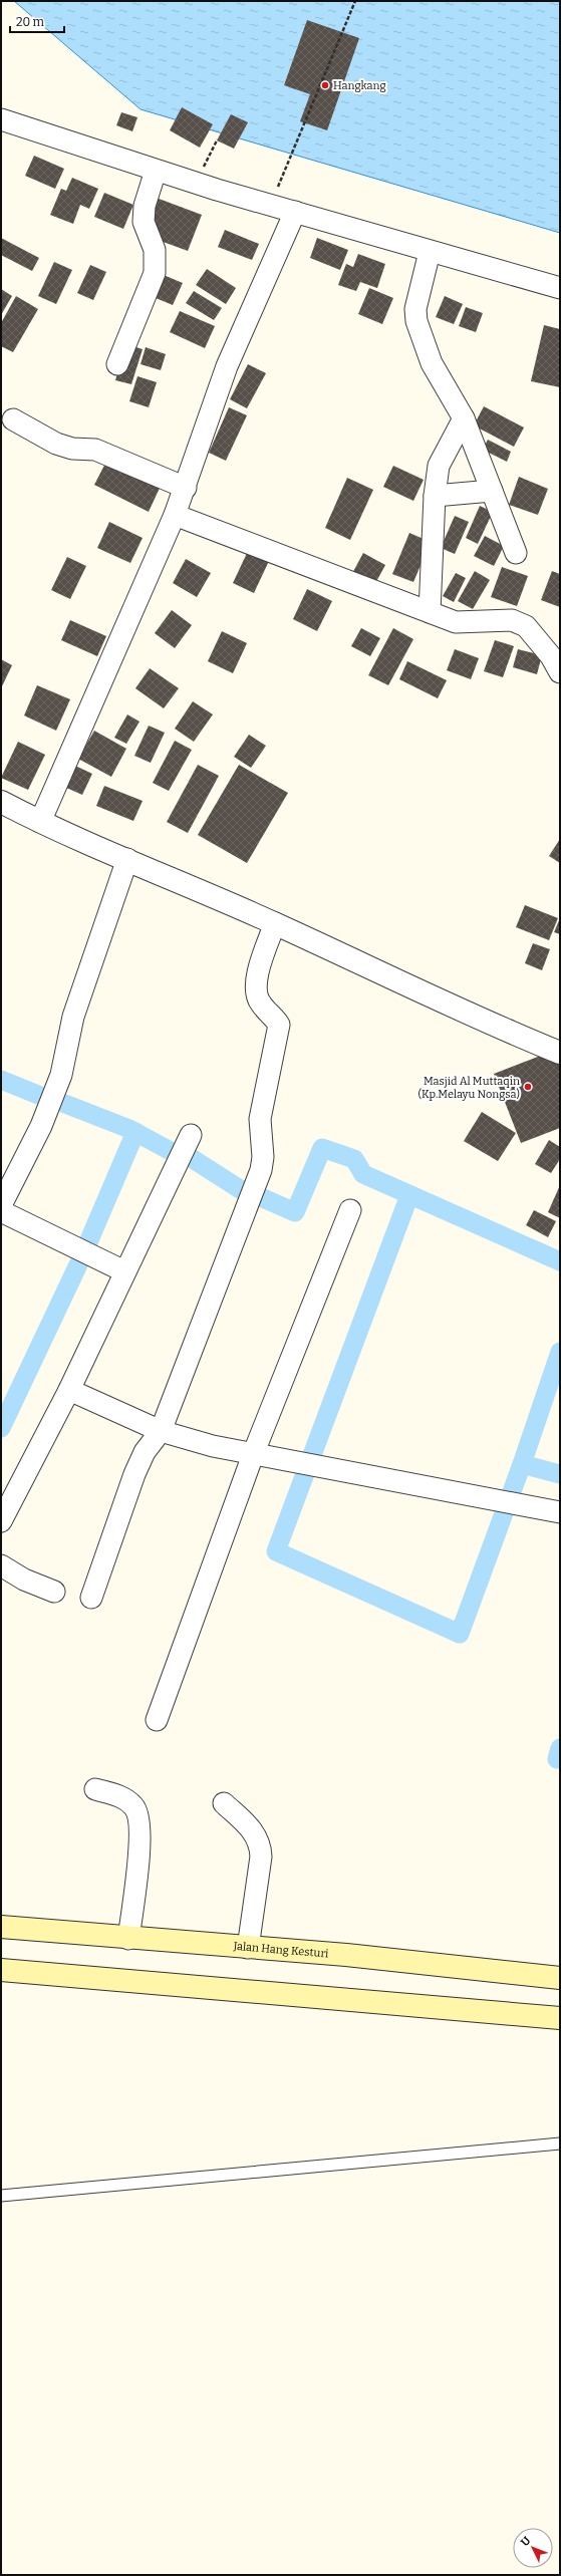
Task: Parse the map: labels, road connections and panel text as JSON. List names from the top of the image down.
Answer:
{
  "streets": {
    "main road": ["Jalan Hang Kesturi"]
  },
  "places": ["Hangkang", "Masjid Al Muttaqin (Kp.Melayu Nongsa)"],
  "scale_bar": "20 m",
  "north": "top left"
}
